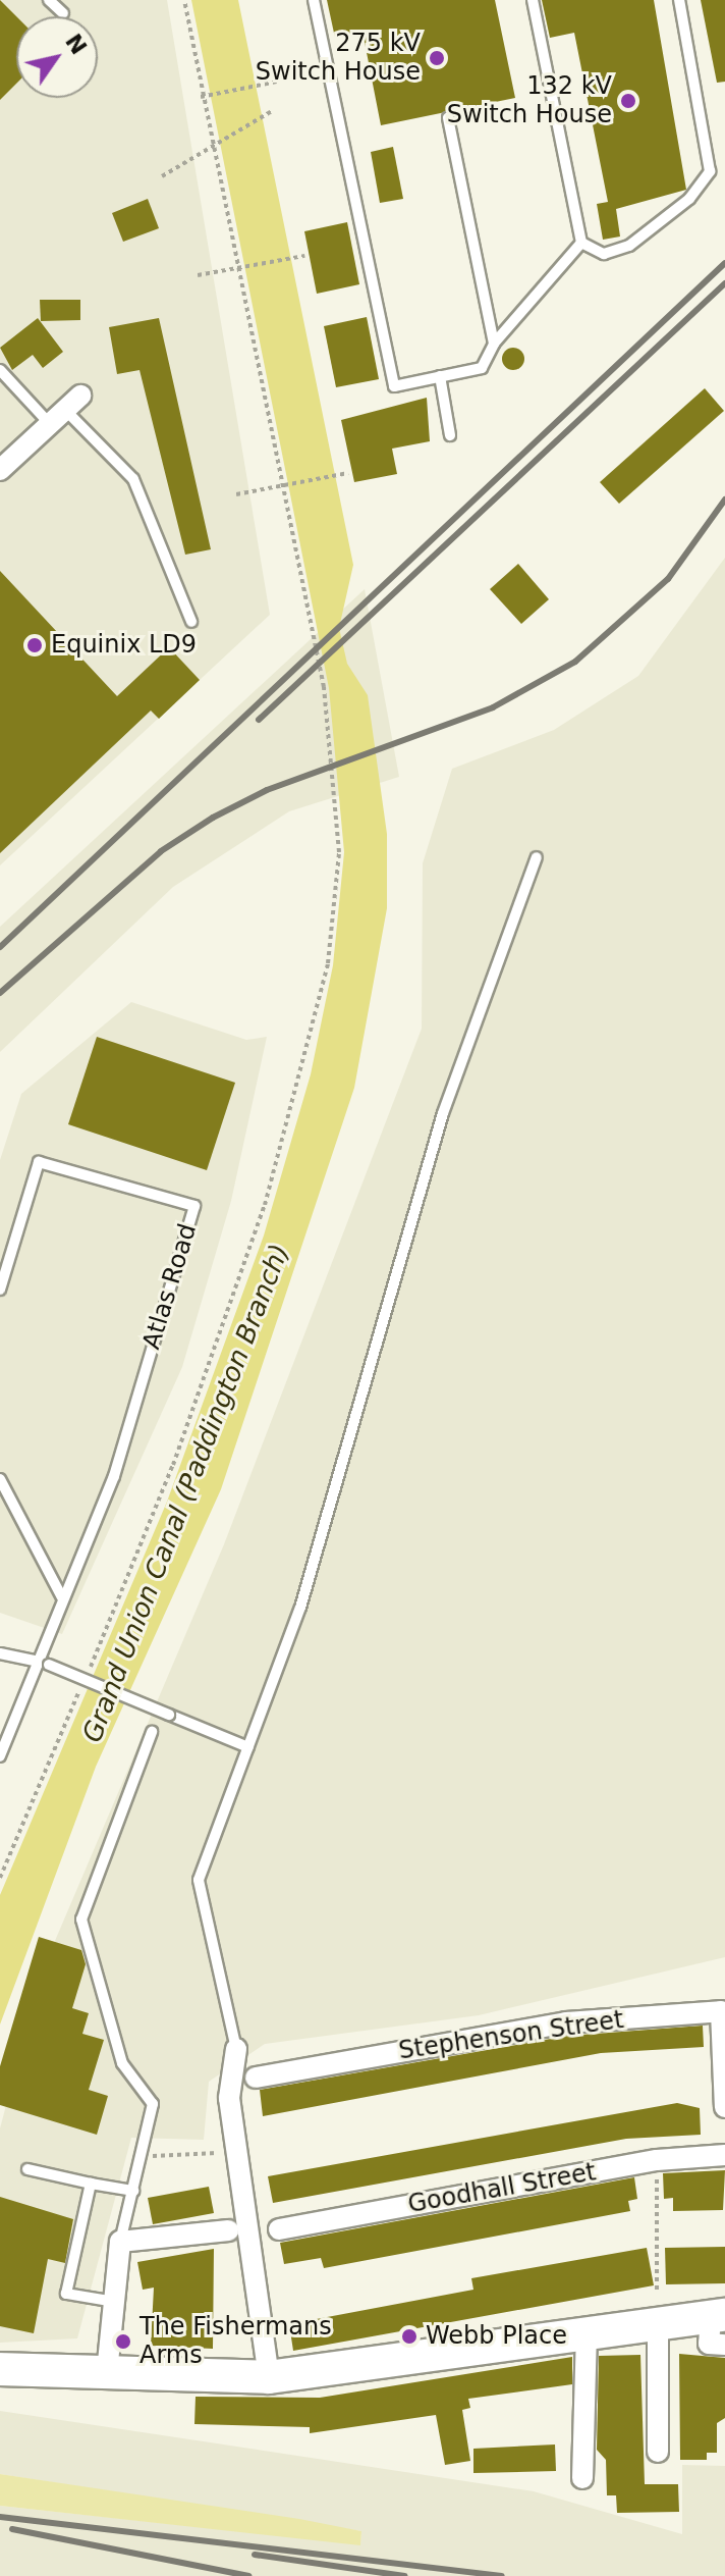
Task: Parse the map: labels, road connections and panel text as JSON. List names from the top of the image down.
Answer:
{
  "streets": {
    "street": ["Stephenson Street", "Goodhall Street"],
    "lane": ["Atlas Road"]
  },
  "water": ["Grand Union Canal (Paddington Branch)"],
  "places": [
    "275 kV Switch House",
    "132 kV Switch House",
    "Equinix LD9",
    "Webb Place",
    "The Fishermans Arms"
  ],
  "north": "top right"
}
